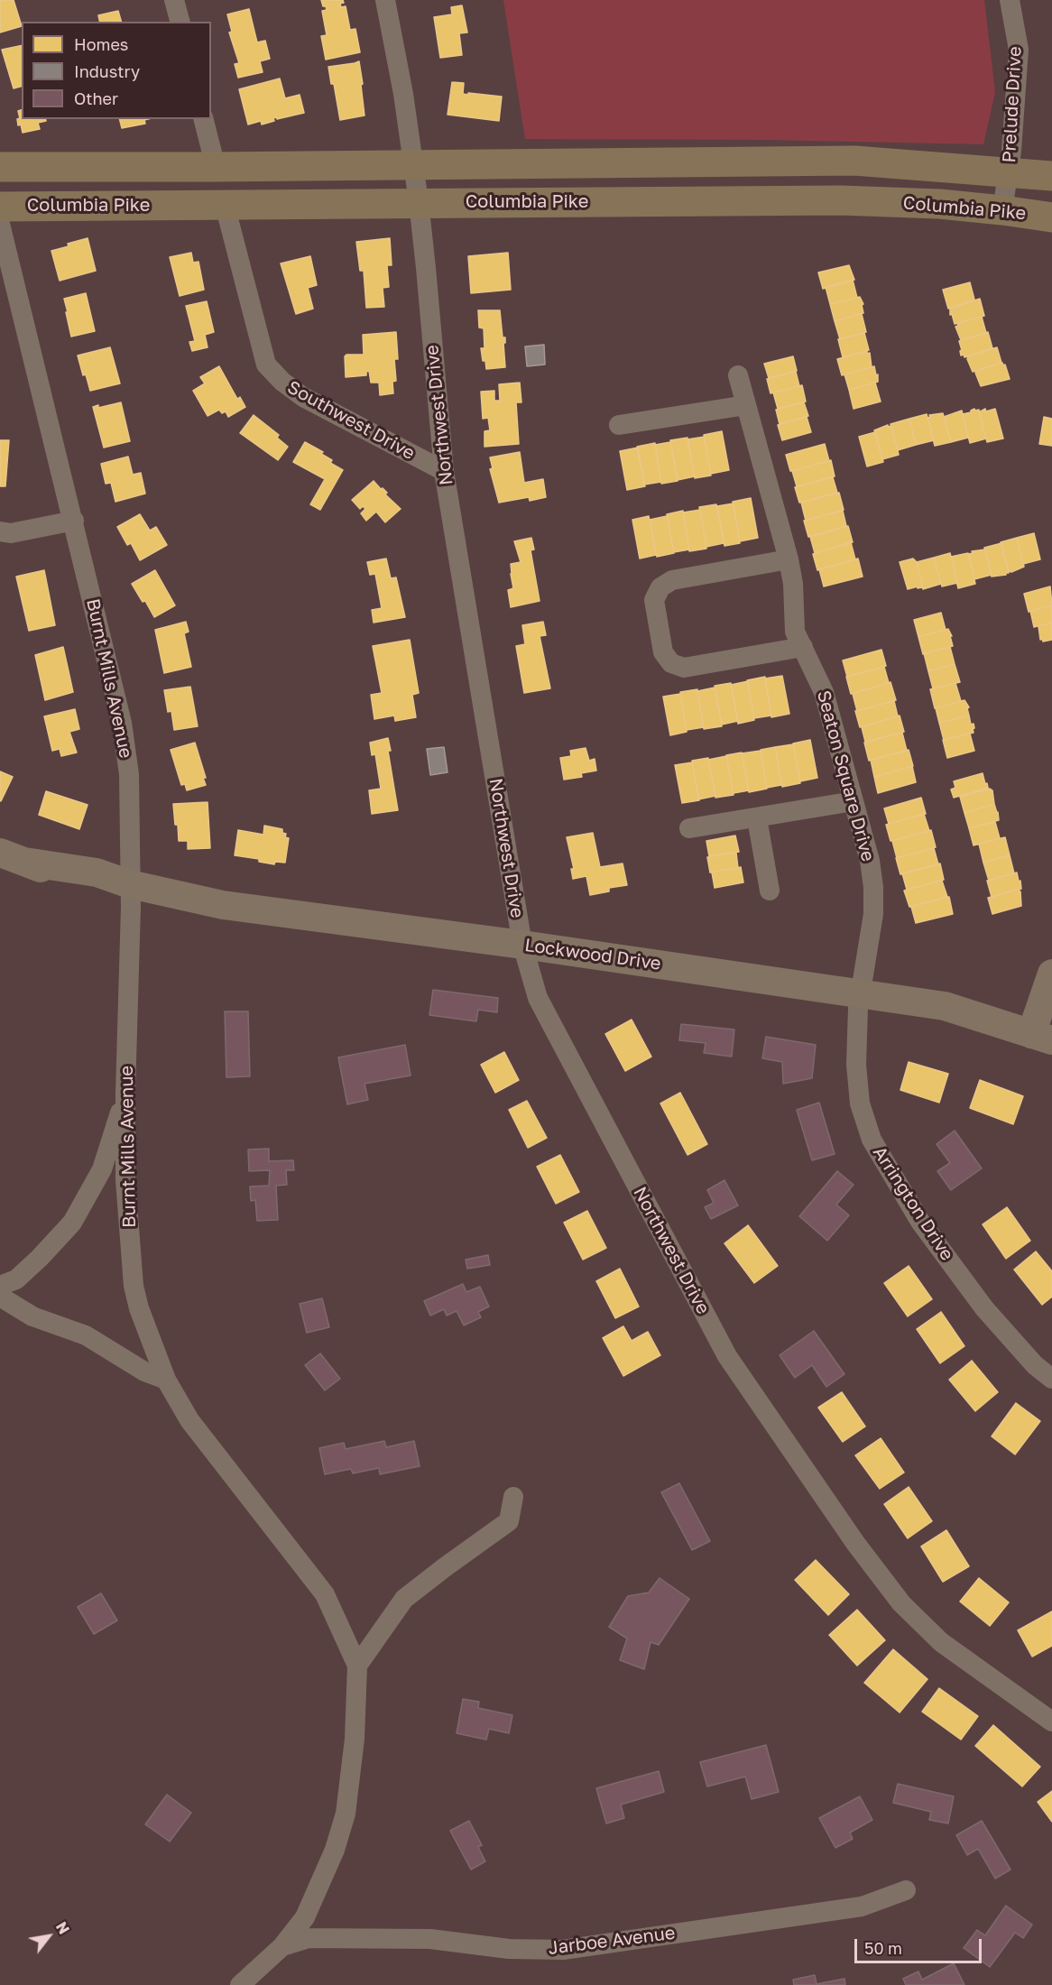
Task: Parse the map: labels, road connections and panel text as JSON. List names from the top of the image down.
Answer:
{
  "streets": {
    "highway": ["Columbia Pike"],
    "street": [
      "Prelude Drive",
      "Northwest Drive",
      "Southwest Drive",
      "Burnt Mills Avenue",
      "Seaton Square Drive",
      "Lockwood Drive",
      "Arrington Drive",
      "Jarboe Avenue"
    ]
  },
  "crossings": [
    ["Prelude Drive", "Columbia Pike"],
    ["Columbia Pike", "Northwest Drive"],
    ["Columbia Pike", "Southwest Drive"],
    ["Northwest Drive", "Southwest Drive"],
    ["Northwest Drive", "Lockwood Drive"],
    ["Burnt Mills Avenue", "Lockwood Drive"],
    ["Burnt Mills Avenue", "Jarboe Avenue"],
    ["Seaton Square Drive", "Lockwood Drive"],
    ["Seaton Square Drive", "Arrington Drive"],
    ["Lockwood Drive", "Arrington Drive"]
  ],
  "legend": ["Homes", "Industry", "Other"],
  "scale_bar": "50 m",
  "north": "top right"
}
